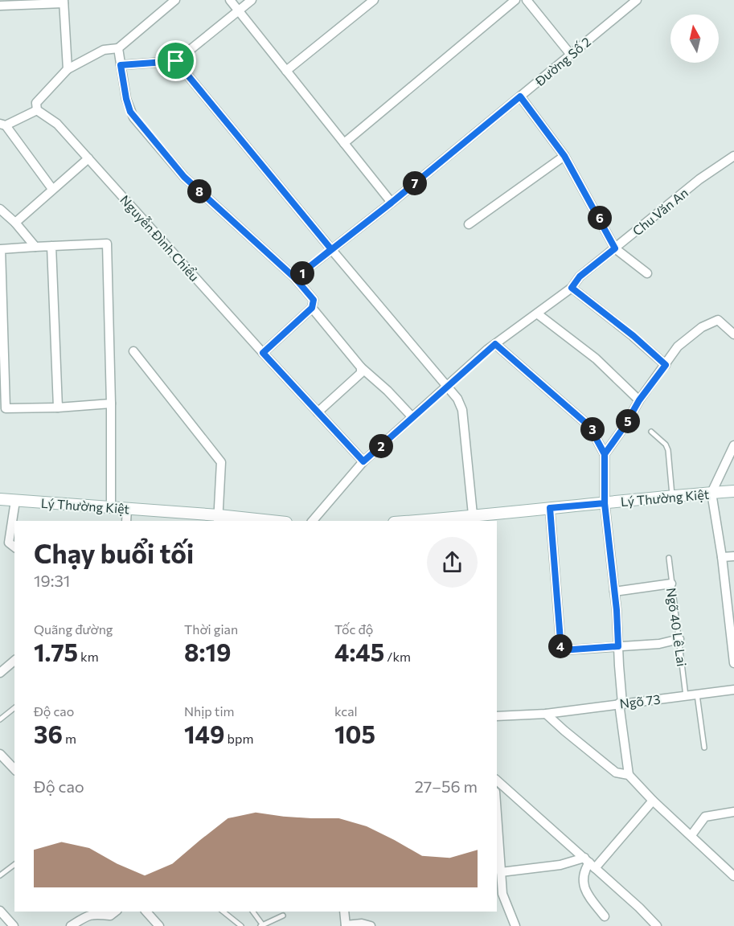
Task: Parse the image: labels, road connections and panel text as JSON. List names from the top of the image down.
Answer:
{
  "streets": {
    "street": [
      "Đường Số 2",
      "Chu Văn An",
      "Nguyễn Đình Chiểu",
      "Lý Thường Kiệt",
      "Ngõ 73"
    ],
    "lane": ["Ngõ 40 Lê Lai"]
  },
  "crossings": [
    ["Chu Văn An", "Nguyễn Đình Chiểu"],
    ["Ngõ 40 Lê Lai", "Ngõ 73"]
  ],
  "north": "top",
  "page": {
    "pins": [
      "7",
      "8",
      "6",
      "1",
      "5",
      "3",
      "2",
      "4"
    ],
    "heading": ["Chạy buổi tối", "19:31"],
    "stats": [
      ["Quãng đường", "1.75 km"],
      ["Thời gian", "8:19"],
      ["Tốc độ", "4:45 /km"],
      ["Độ cao", "36 m"],
      ["Nhịp tim", "149 bpm"],
      ["kcal", "105"]
    ],
    "chart": ["Độ cao", "27–56 m"]
  }
}
